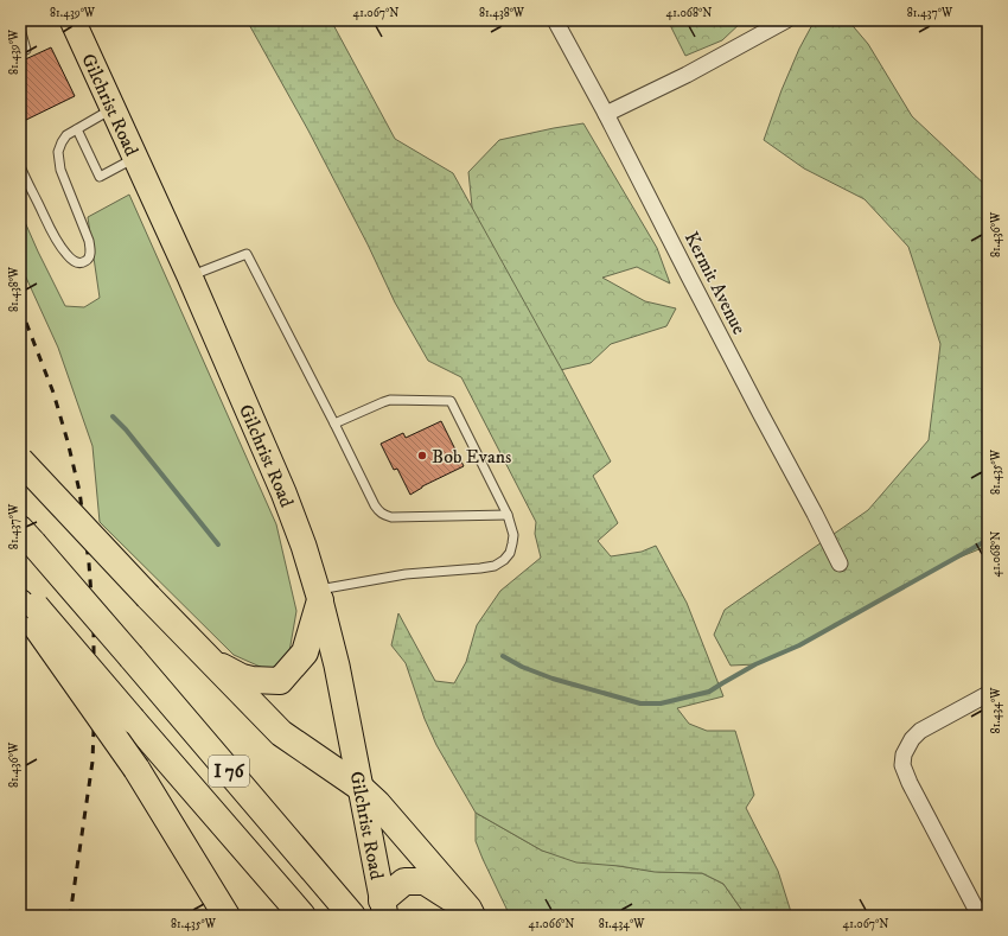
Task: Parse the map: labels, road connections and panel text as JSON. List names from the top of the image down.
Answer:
{
  "streets": {
    "highway": ["I 76"],
    "main road": ["Gilchrist Road"],
    "street": ["Kermit Avenue"]
  },
  "places": ["Bob Evans"],
  "coordinates": [
    "81.439°W",
    "41.067°N",
    "81.438°W",
    "41.068°N",
    "81.437°W",
    "81.436°W",
    "81.435°W",
    "81.434°W",
    "41.066°N"
  ]
}
